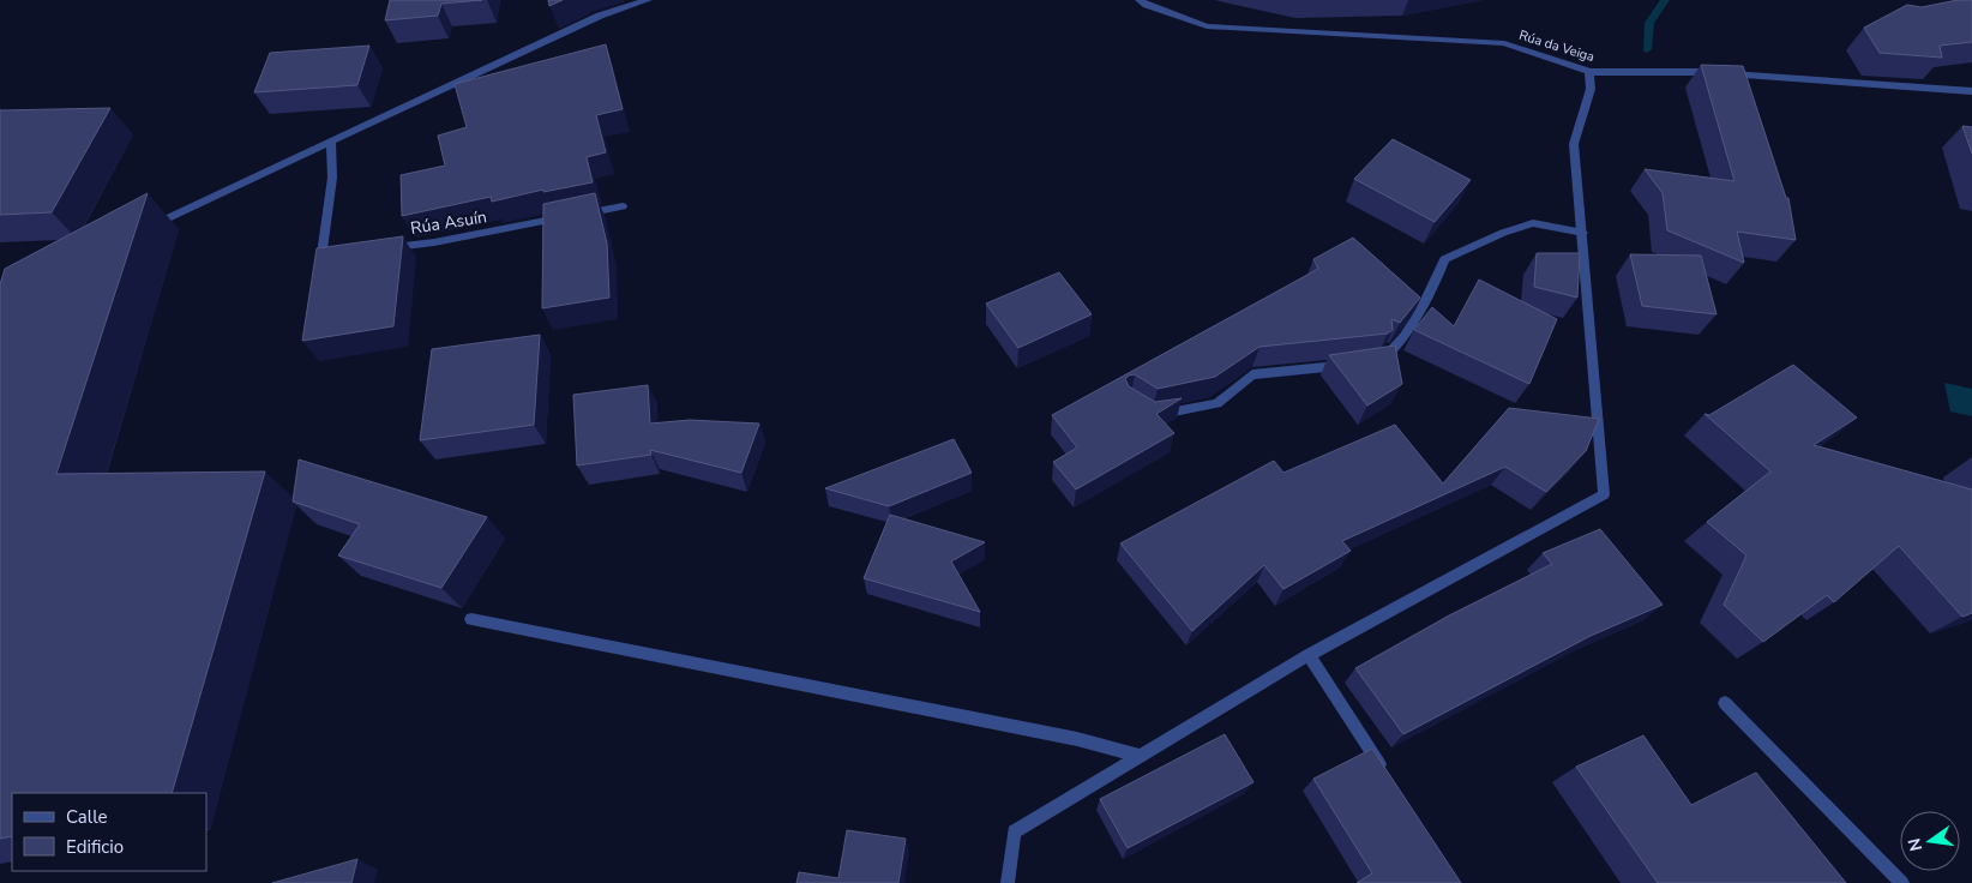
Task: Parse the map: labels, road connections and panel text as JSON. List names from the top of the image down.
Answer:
{
  "streets": {
    "street": ["Rúa da Veiga", "Rúa Asuín"]
  },
  "legend": ["Calle", "Edificio"],
  "north": "left"
}
